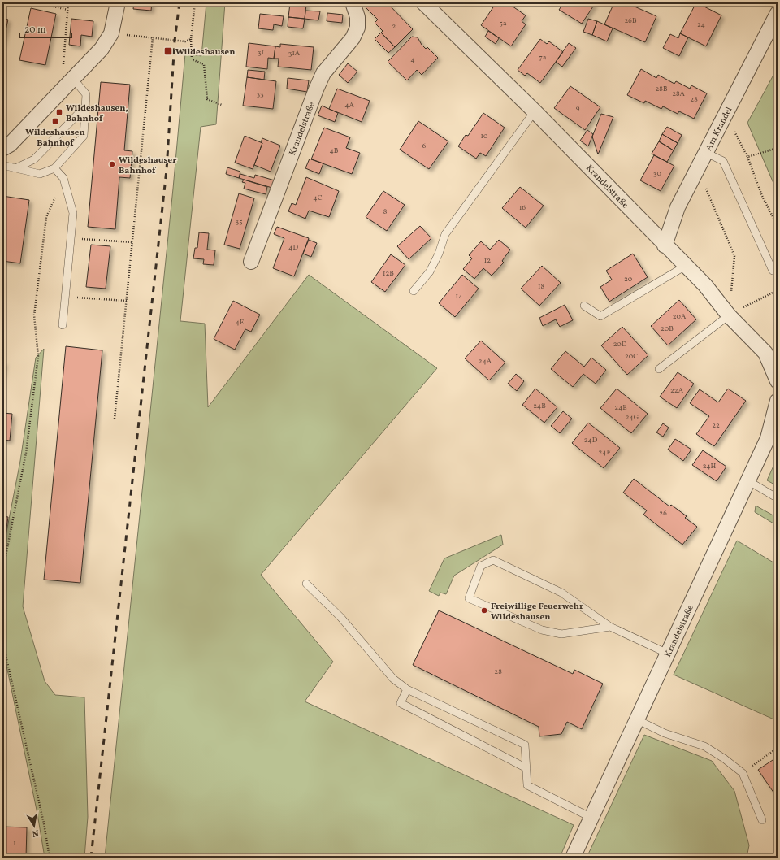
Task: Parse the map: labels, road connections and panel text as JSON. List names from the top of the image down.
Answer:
{
  "streets": {
    "street": ["Krandelstraße", "Am Krandel"]
  },
  "crossings": [
    ["Krandelstraße", "Am Krandel"]
  ],
  "places": {
    "transit": ["Wildeshausen", "Wildeshausen, Bahnhof", "Wildeshausen Bahnhof"],
    "other": ["Wildeshauser Bahnhof", "Freiwillige Feuerwehr Wildeshausen"]
  },
  "house_numbers": [
    "26B",
    "5a",
    "24",
    "2",
    "31",
    "31A",
    "7a",
    "4",
    "28B",
    "33",
    "28A",
    "28",
    "4A",
    "9",
    "10",
    "6",
    "4B",
    "30",
    "4C",
    "16",
    "8",
    "35",
    "4D",
    "12",
    "12B",
    "20",
    "18",
    "14",
    "20A",
    "4E",
    "20B",
    "20D",
    "20C",
    "24A",
    "22A",
    "24B",
    "24E",
    "24G",
    "22",
    "24D",
    "24F",
    "24H",
    "26",
    "28",
    "1"
  ],
  "scale_bar": "20 m",
  "north": "bottom"
}
